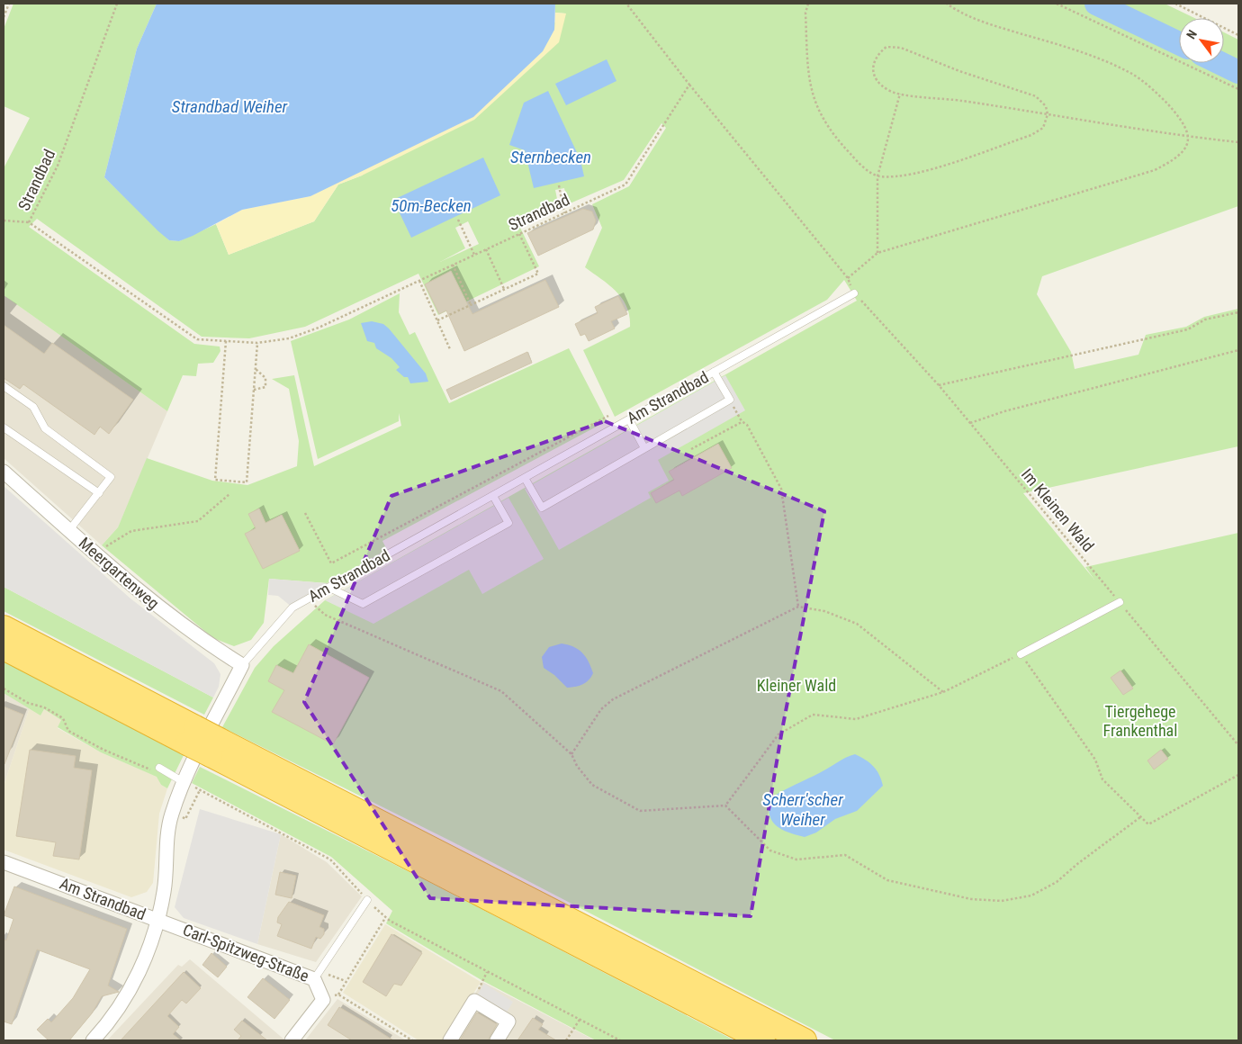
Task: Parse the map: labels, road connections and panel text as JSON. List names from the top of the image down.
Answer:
{
  "streets": {
    "street": ["Am Strandbad", "Meergartenweg", "Carl-Spitzweg-Straße"],
    "path": ["Strandbad", "Im Kleinen Wald"]
  },
  "crossings": [
    ["Am Strandbad", "Im Kleinen Wald"],
    ["Am Strandbad", "Meergartenweg"],
    ["Am Strandbad", "Carl-Spitzweg-Straße"]
  ],
  "water": [
    "Strandbad Weiher",
    "Sternbecken",
    "50m-Becken",
    "Scherr'scher Weiher"
  ],
  "parks": ["Kleiner Wald", "Tiergehege Frankenthal"],
  "north": "top left"
}
